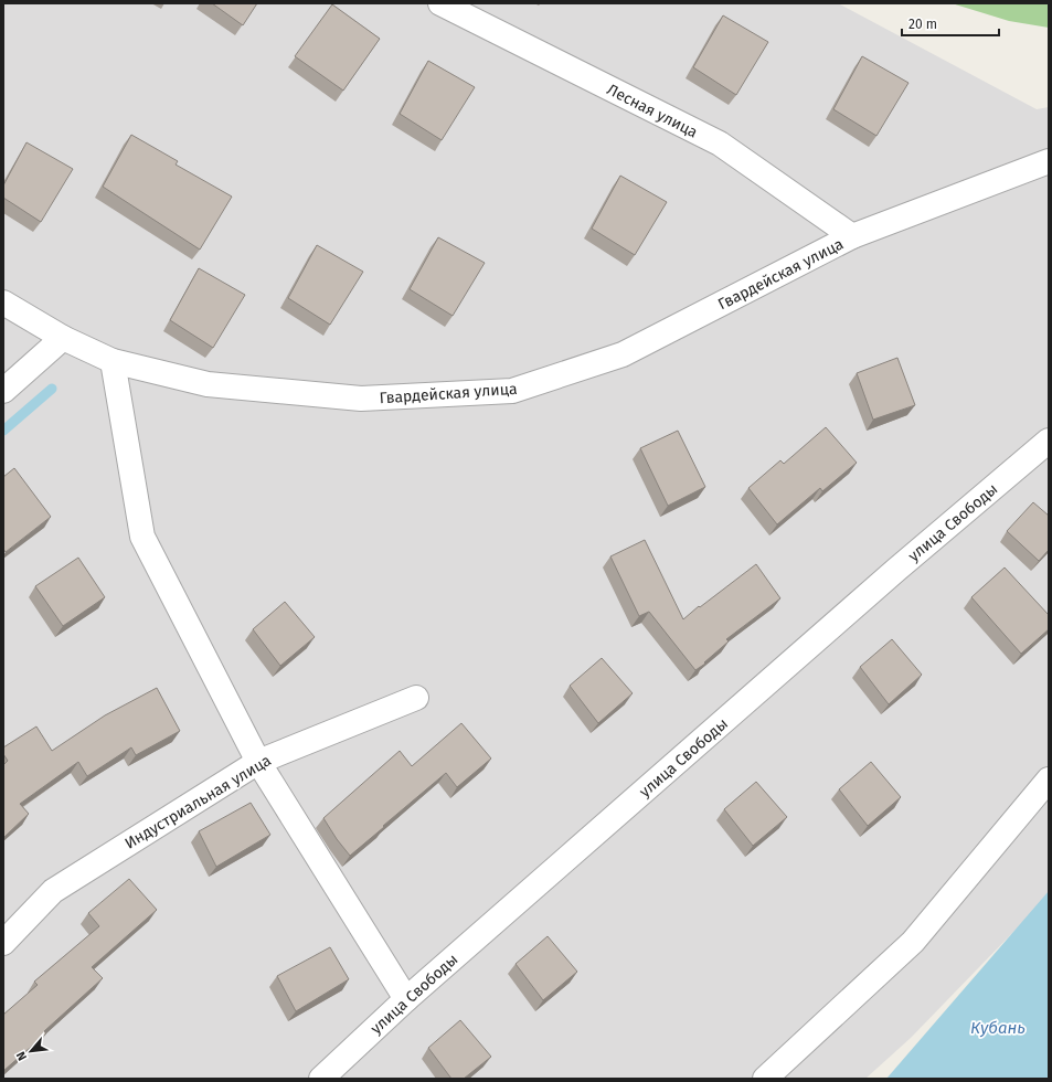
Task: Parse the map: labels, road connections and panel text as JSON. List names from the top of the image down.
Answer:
{
  "streets": {
    "street": [
      "Лесная улица",
      "Гвардейская улица",
      "улица Свободы",
      "Индустриальная улица"
    ]
  },
  "crossings": [
    ["Лесная улица", "Гвардейская улица"]
  ],
  "water": ["Кубань"],
  "scale_bar": "20 m",
  "north": "bottom left"
}
